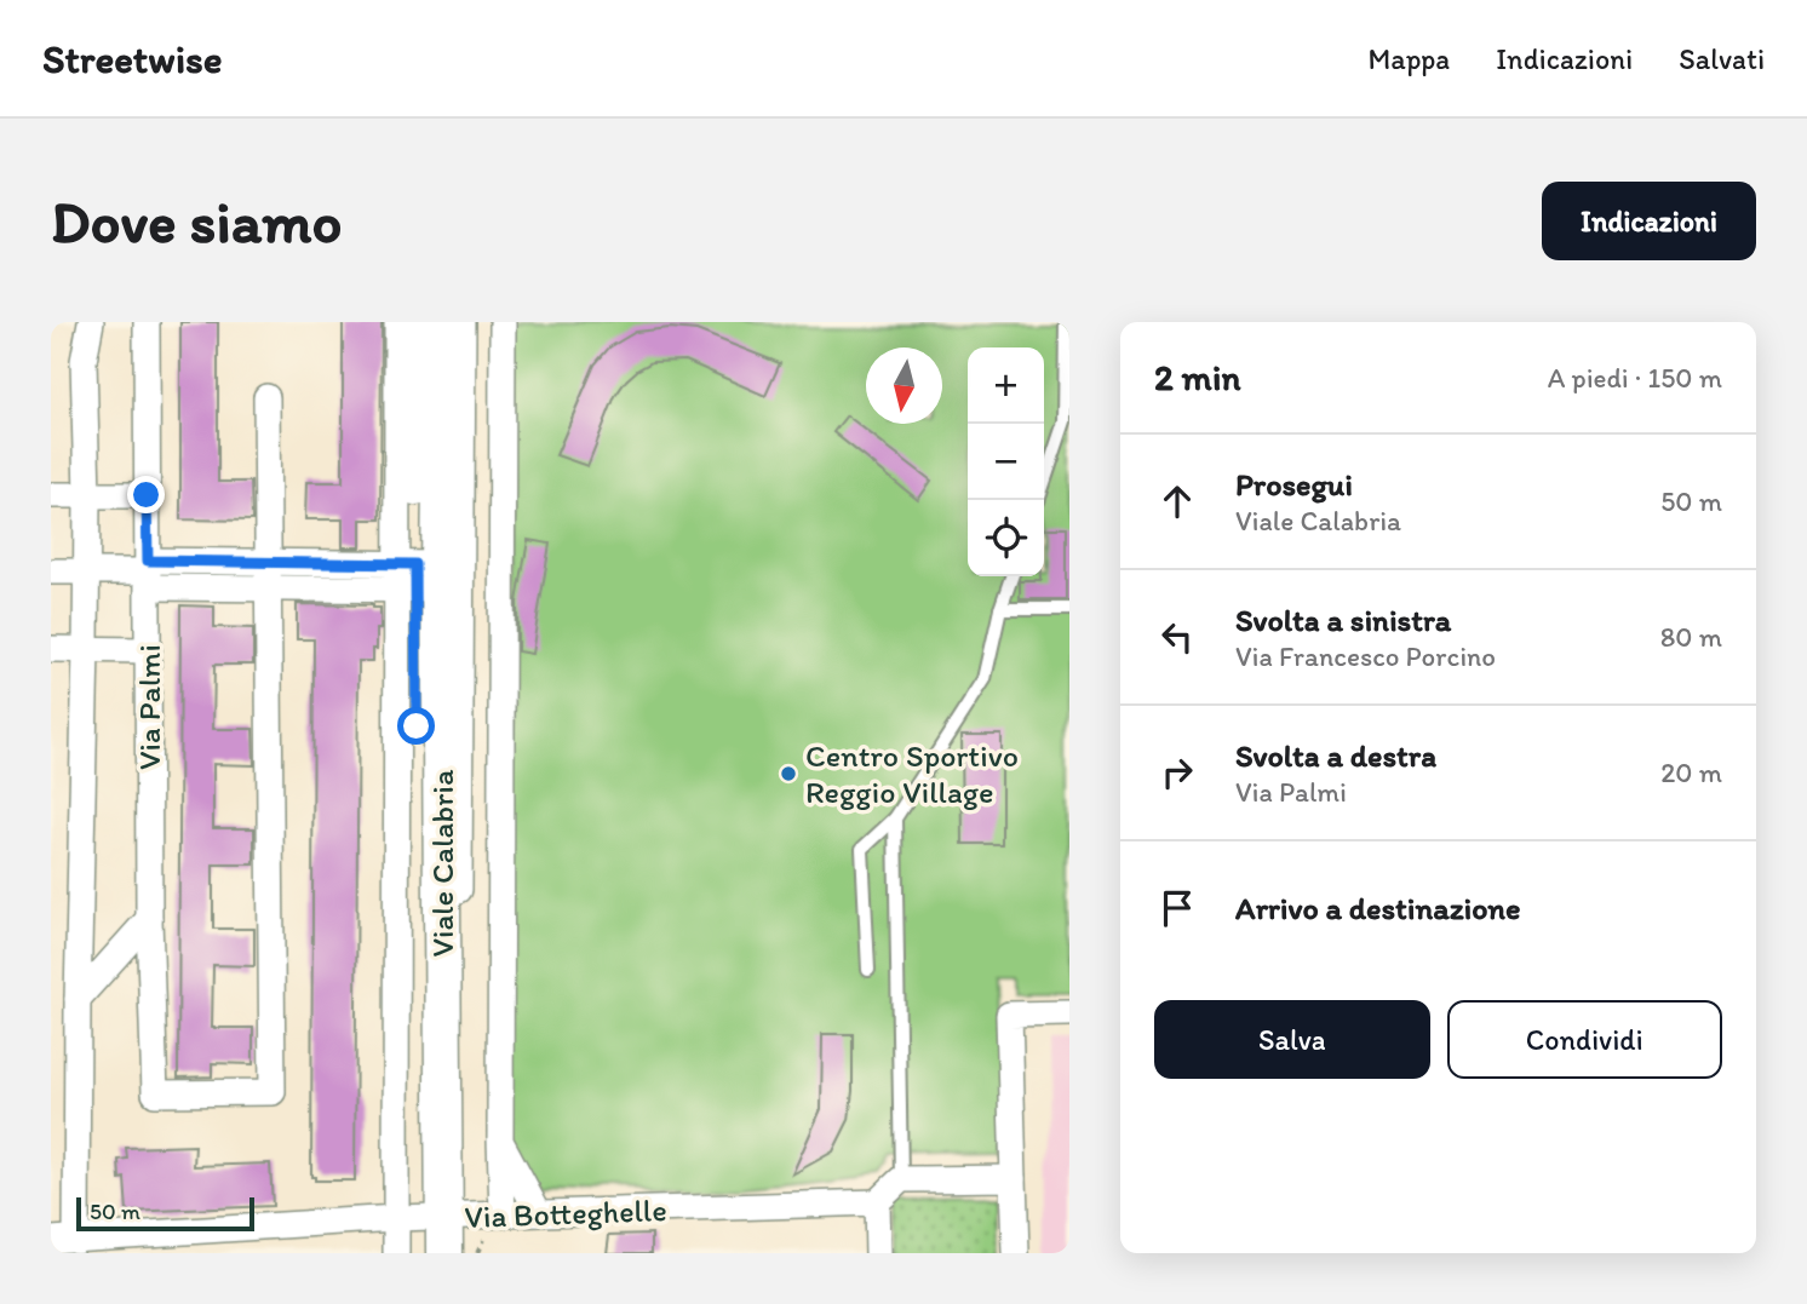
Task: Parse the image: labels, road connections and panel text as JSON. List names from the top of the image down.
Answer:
{
  "streets": {
    "main road": ["Viale Calabria"],
    "street": ["Via Palmi", "Via Botteghelle"]
  },
  "crossings": [
    ["Via Palmi", "Via Botteghelle"],
    ["Viale Calabria", "Via Botteghelle"]
  ],
  "places": ["Centro Sportivo Reggio Village"],
  "scale_bar": "50 m",
  "north": "bottom",
  "page": {
    "header": "Streetwise",
    "nav": ["Mappa", "Indicazioni", "Salvati"],
    "buttons": [
      "Indicazioni",
      ["Salva", "Condividi"]
    ],
    "title": "Dove siamo",
    "heading": ["2 min", "A piedi · 150 m"],
    "map_buttons": ["+", "−"],
    "list": [
      ["Prosegui", "Viale Calabria", "50 m"],
      ["Svolta a sinistra", "Via Francesco Porcino", "80 m"],
      ["Svolta a destra", "Via Palmi", "20 m"],
      "Arrivo a destinazione"
    ],
    "scale": "50 m"
  }
}
